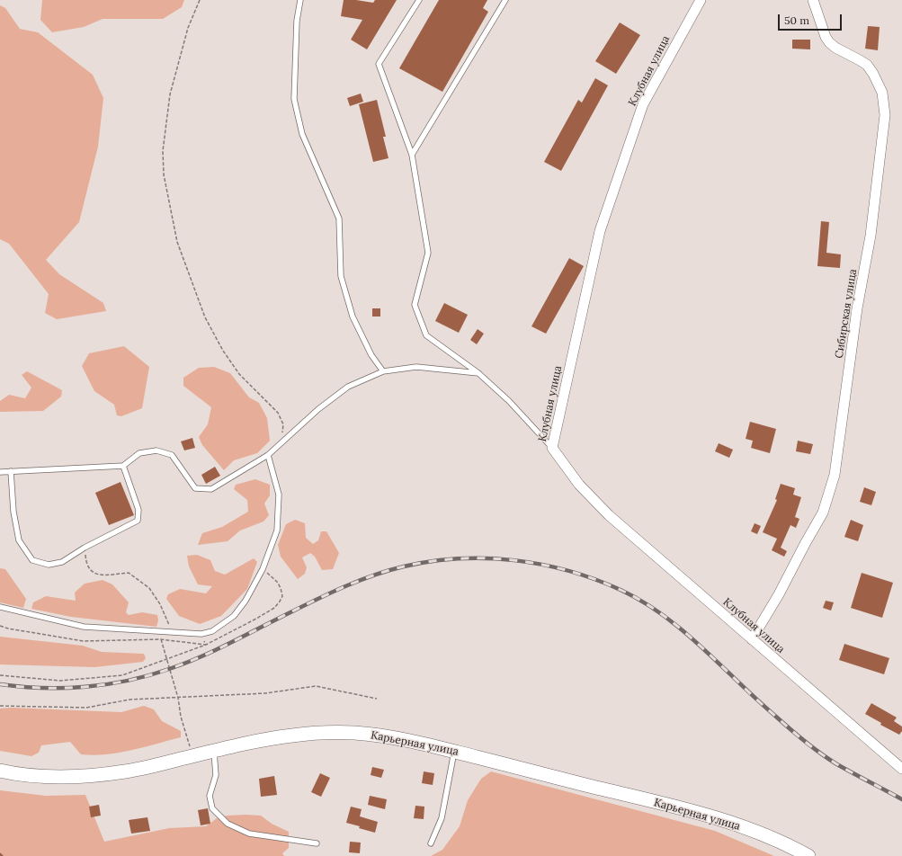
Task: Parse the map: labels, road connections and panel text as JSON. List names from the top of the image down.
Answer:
{
  "streets": {
    "main road": ["Карьерная улица"],
    "street": ["Клубная улица", "Сибирская улица"]
  },
  "crossings": [
    ["Клубная улица", "Сибирская улица"]
  ],
  "scale_bar": "50 m"
}
